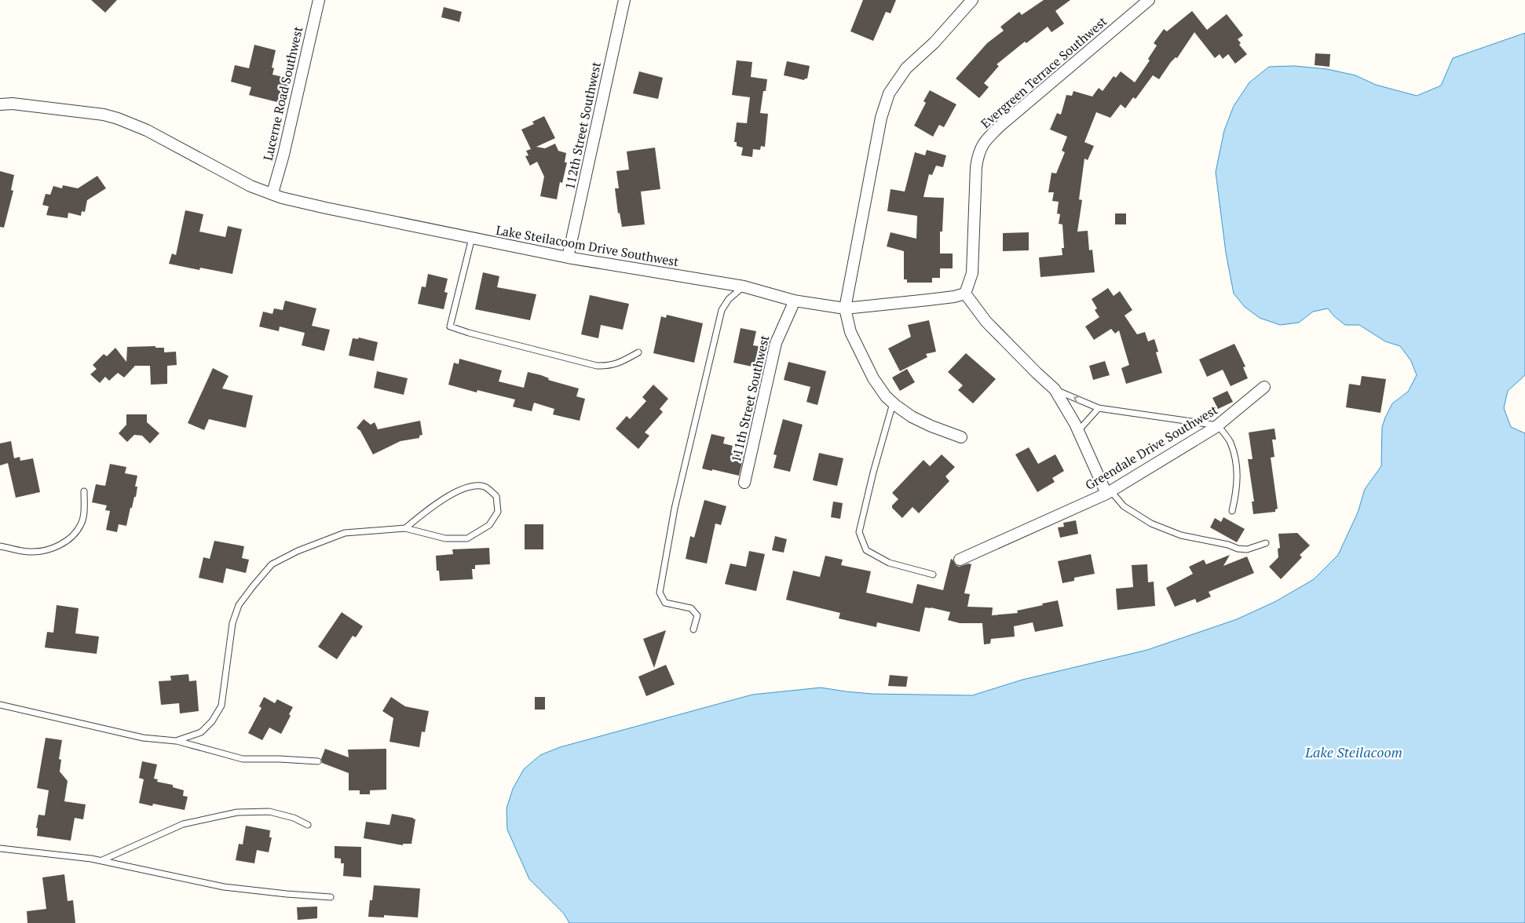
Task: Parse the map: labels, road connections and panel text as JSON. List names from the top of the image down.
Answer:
{
  "streets": {
    "street": [
      "Evergreen Terrace Southwest",
      "Lucerne Road Southwest",
      "112th Street Southwest",
      "Lake Steilacoom Drive Southwest",
      "111th Street Southwest",
      "Greendale Drive Southwest"
    ]
  },
  "crossings": [
    ["Evergreen Terrace Southwest", "Lake Steilacoom Drive Southwest"],
    ["Lucerne Road Southwest", "Lake Steilacoom Drive Southwest"],
    ["112th Street Southwest", "Lake Steilacoom Drive Southwest"],
    ["Lake Steilacoom Drive Southwest", "111th Street Southwest"]
  ],
  "water": ["Lake Steilacoom"]
}
